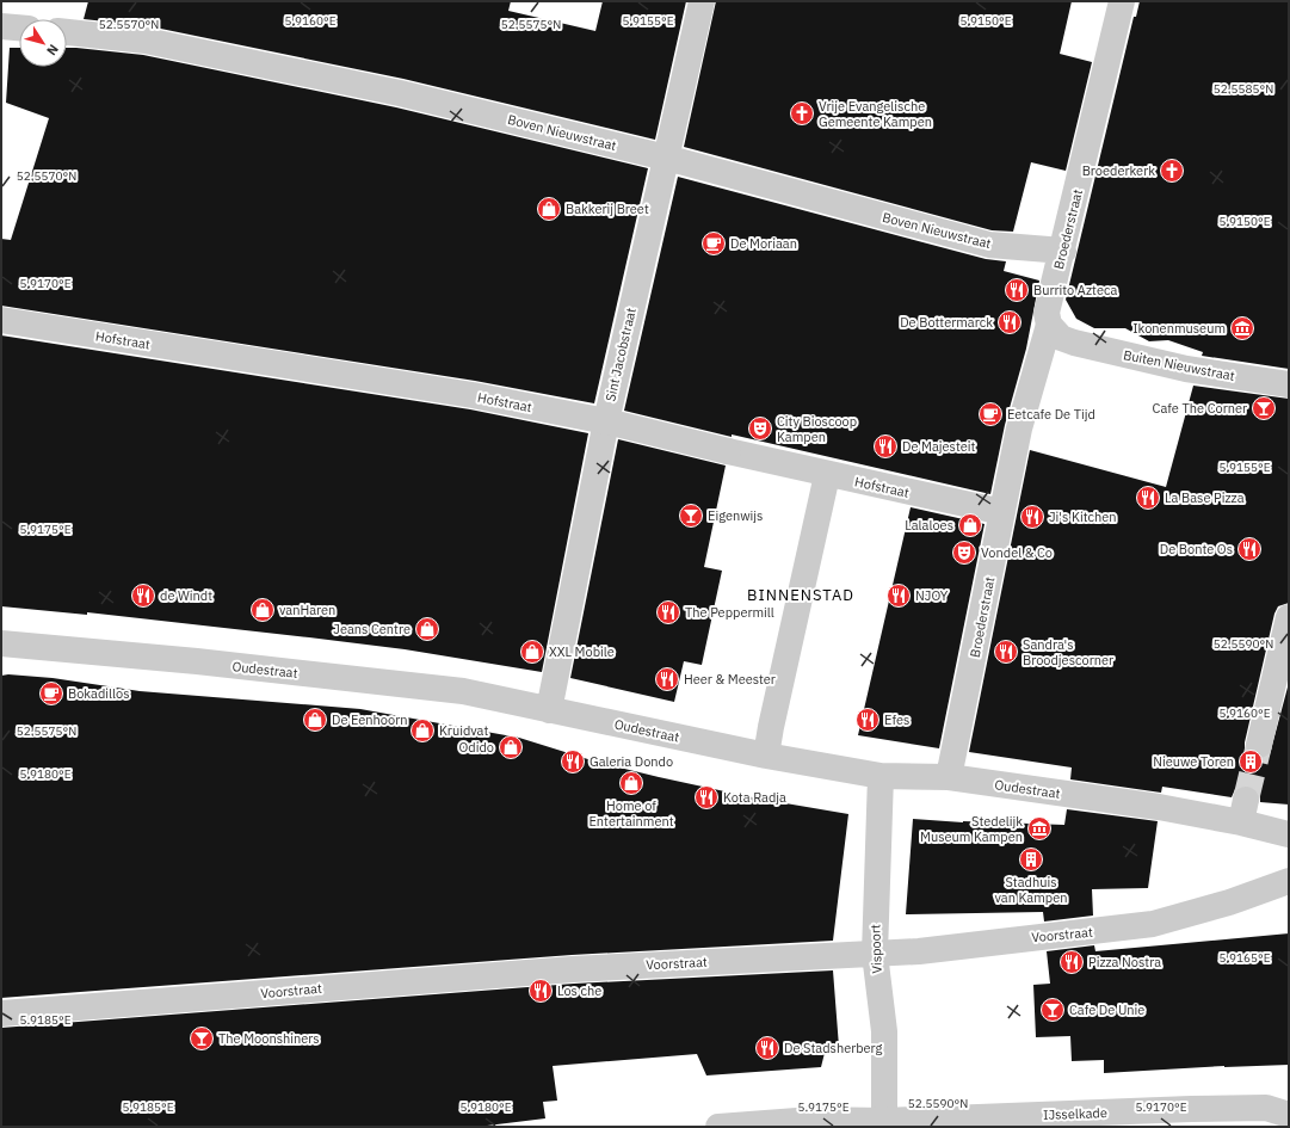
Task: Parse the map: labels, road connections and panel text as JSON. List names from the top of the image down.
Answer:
{
  "streets": {
    "street": [
      "Boven Nieuwstraat",
      "Broederstraat",
      "Hofstraat",
      "Sint Jacobstraat",
      "Buiten Nieuwstraat",
      "Oudestraat",
      "Voorstraat",
      "Vispoort",
      "IJsselkade"
    ]
  },
  "crossings": [
    ["Boven Nieuwstraat", "Broederstraat"],
    ["Boven Nieuwstraat", "Sint Jacobstraat"],
    ["Broederstraat", "Hofstraat"],
    ["Broederstraat", "Buiten Nieuwstraat"],
    ["Broederstraat", "Oudestraat"],
    ["Hofstraat", "Sint Jacobstraat"],
    ["Sint Jacobstraat", "Oudestraat"],
    ["Oudestraat", "Vispoort"],
    ["Voorstraat", "Vispoort"],
    ["Vispoort", "IJsselkade"]
  ],
  "districts": ["BINNENSTAD"],
  "places": {
    "church": ["Vrije Evangelische Gemeente Kampen", "Broederkerk"],
    "shop": [
      "Bakkerij Breet",
      "Lalaloes",
      "vanHaren",
      "Jeans Centre",
      "XXL Mobile",
      "De Eenhoorn",
      "Kruidvat",
      "Odido",
      "Home of Entertainment"
    ],
    "cafe": ["De Moriaan", "Eetcafe De Tijd", "Bokadillos"],
    "restaurant": [
      "Burrito Azteca",
      "De Bottermarck",
      "De Majesteit",
      "La Base Pizza",
      "Ji's Kitchen",
      "De Bonte Os",
      "de Windt",
      "NJOY",
      "The Peppermill",
      "Sandra's Broodjescorner",
      "Heer & Meester",
      "Efes",
      "Galeria Dondo",
      "Kota Radja",
      "Pizza Nostra",
      "Los che",
      "De Stadsherberg"
    ],
    "museum": ["Ikonenmuseum", "Stedelijk Museum Kampen"],
    "bar": [
      "Cafe The Corner",
      "Eigenwijs",
      "Cafe De Unie",
      "The Moonshiners"
    ],
    "theatre": ["City Bioscoop Kampen", "Vondel & Co"],
    "building": ["Nieuwe Toren", "Stadhuis van Kampen"]
  },
  "north": "bottom right",
  "coordinates": [
    "5.9155°E",
    "5.9150°E",
    "5.9160°E",
    "52.5570°N",
    "52.5575°N",
    "52.5585°N",
    "5.9170°E",
    "5.9175°E",
    "52.5590°N",
    "5.9180°E",
    "5.9165°E",
    "5.9185°E"
  ]
}
